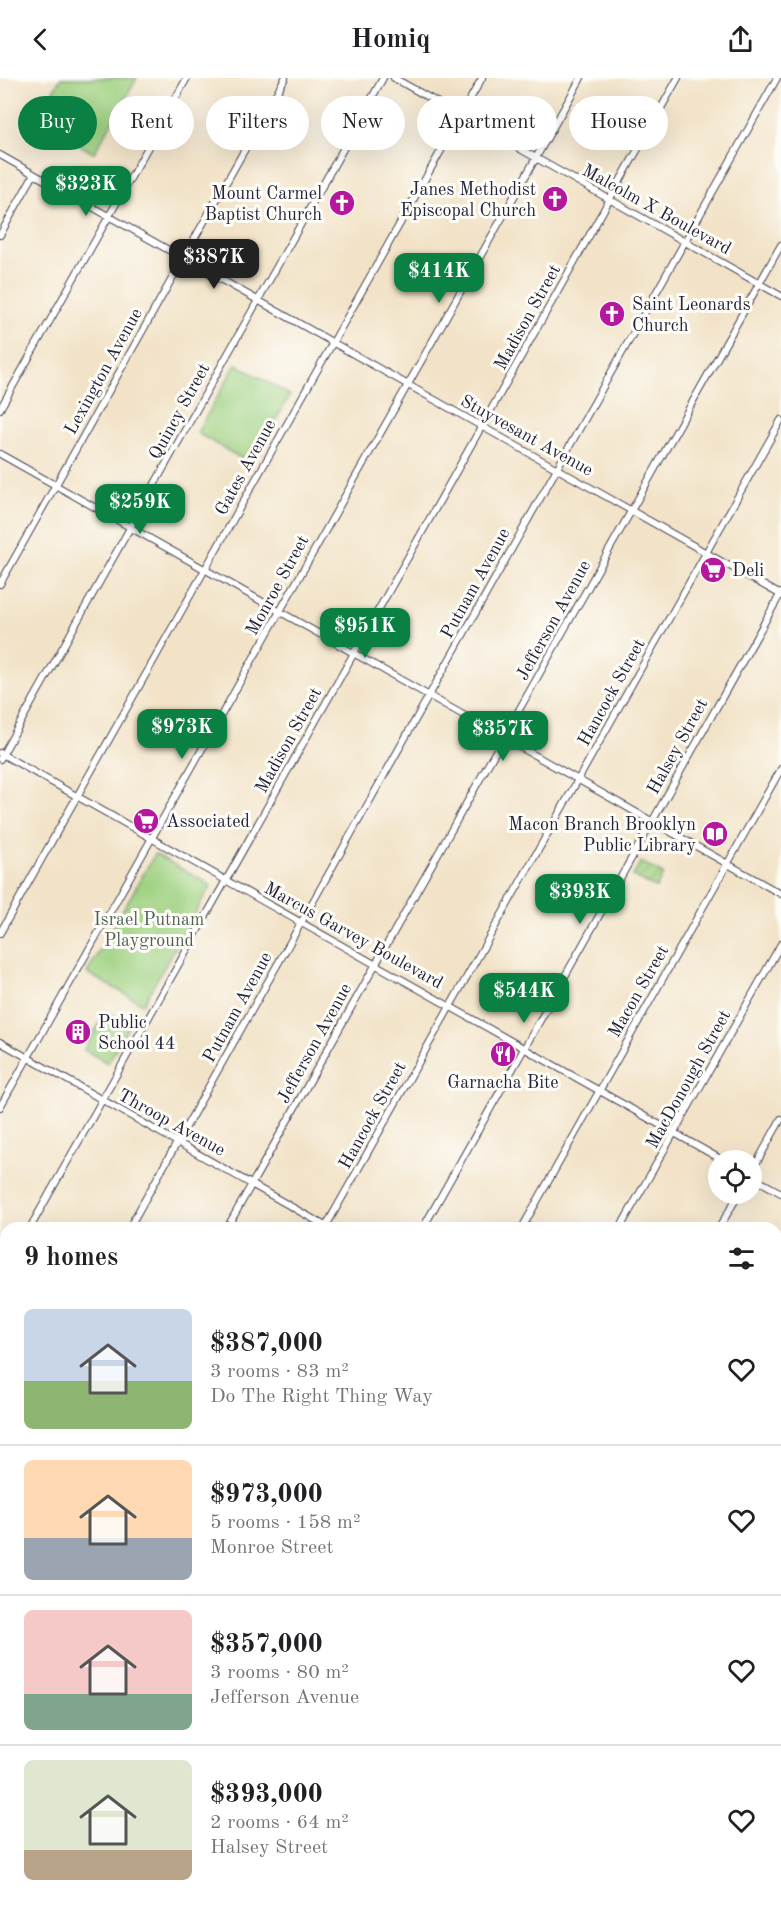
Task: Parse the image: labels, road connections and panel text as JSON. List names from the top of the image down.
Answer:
{
  "streets": {
    "street": [
      "Malcolm X Boulevard",
      "Madison Street",
      "Lexington Avenue",
      "Quincy Street",
      "Stuyvesant Avenue",
      "Gates Avenue",
      "Putnam Avenue",
      "Monroe Street",
      "Jefferson Avenue",
      "Hancock Street",
      "Halsey Street",
      "Marcus Garvey Boulevard",
      "Macon Street",
      "MacDonough Street",
      "Throop Avenue"
    ]
  },
  "crossings": [
    ["Malcolm X Boulevard", "Madison Street"],
    ["Malcolm X Boulevard", "Putnam Avenue"],
    ["Malcolm X Boulevard", "Monroe Street"],
    ["Malcolm X Boulevard", "Jefferson Avenue"],
    ["Madison Street", "Stuyvesant Avenue"],
    ["Madison Street", "Marcus Garvey Boulevard"],
    ["Madison Street", "Throop Avenue"],
    ["Lexington Avenue", "Stuyvesant Avenue"],
    ["Quincy Street", "Stuyvesant Avenue"],
    ["Quincy Street", "Marcus Garvey Boulevard"],
    ["Stuyvesant Avenue", "Gates Avenue"],
    ["Stuyvesant Avenue", "Putnam Avenue"],
    ["Stuyvesant Avenue", "Monroe Street"],
    ["Stuyvesant Avenue", "Jefferson Avenue"],
    ["Stuyvesant Avenue", "Hancock Street"],
    ["Stuyvesant Avenue", "Halsey Street"],
    ["Gates Avenue", "Marcus Garvey Boulevard"],
    ["Putnam Avenue", "Marcus Garvey Boulevard"],
    ["Putnam Avenue", "Throop Avenue"],
    ["Monroe Street", "Marcus Garvey Boulevard"],
    ["Monroe Street", "Throop Avenue"],
    ["Jefferson Avenue", "Marcus Garvey Boulevard"],
    ["Jefferson Avenue", "Throop Avenue"],
    ["Hancock Street", "Marcus Garvey Boulevard"],
    ["Halsey Street", "Marcus Garvey Boulevard"],
    ["Marcus Garvey Boulevard", "Macon Street"],
    ["Marcus Garvey Boulevard", "MacDonough Street"]
  ],
  "parks": ["Israel Putnam Playground"],
  "places": {
    "church": ["Janes Methodist Episcopal Church", "Mount Carmel Baptist Church", "Saint Leonards Church"],
    "supermarket": ["Deli", "Associated"],
    "library": ["Macon Branch Brooklyn Public Library"],
    "building": ["Public School 44"],
    "restaurant": ["Garnacha Bite"]
  },
  "page": {
    "header": "Homiq",
    "chip": [
      "Buy",
      "Rent",
      "Filters",
      "New",
      "Apartment",
      "House"
    ],
    "price": [
      "$323K",
      "$387K",
      "$414K",
      "$259K",
      "$951K",
      "$973K",
      "$357K",
      "$393K",
      "$544K"
    ],
    "heading": "9 homes",
    "list": [
      {
        "name": "$387,000",
        "note": "3 rooms · 83 m² · Do The Right Thing Way"
      },
      {
        "name": "$973,000",
        "note": "5 rooms · 158 m² · Monroe Street"
      },
      {
        "name": "$357,000",
        "note": "3 rooms · 80 m² · Jefferson Avenue"
      },
      {
        "name": "$393,000",
        "note": "2 rooms · 64 m² · Halsey Street"
      }
    ]
  }
}
